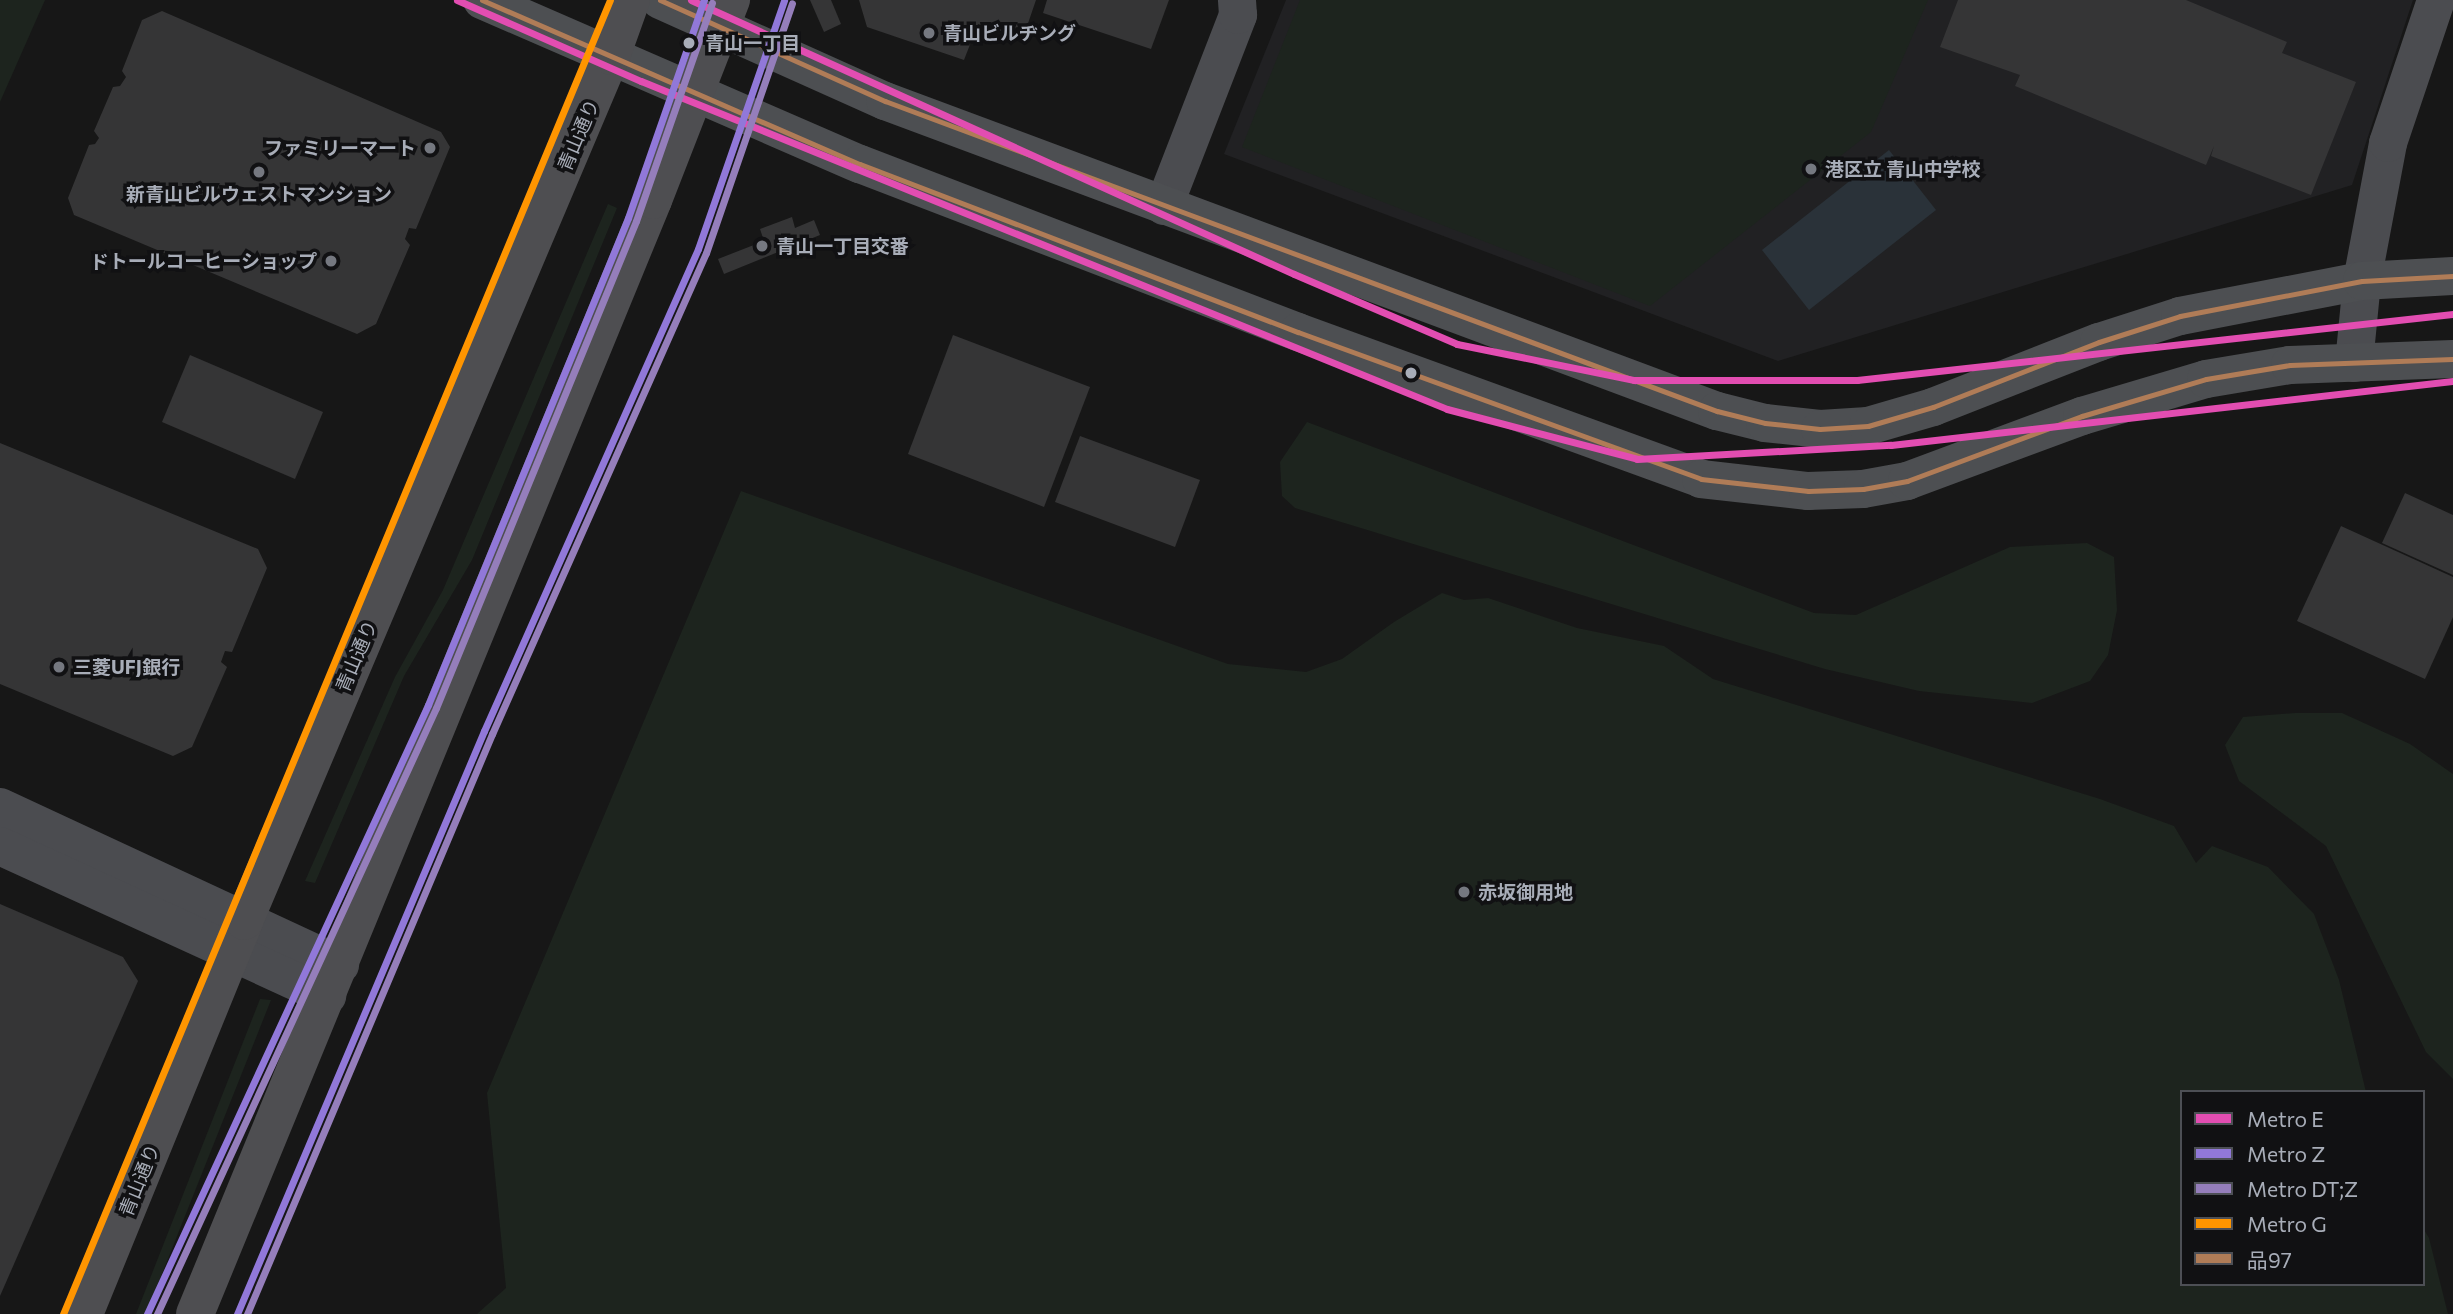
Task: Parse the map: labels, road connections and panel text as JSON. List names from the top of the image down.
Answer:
{
  "streets": {
    "highway": ["青山通り"]
  },
  "places": [
    "青山ビルヂング",
    "青山一丁目",
    "ファミリーマート",
    "港区立 青山中学校",
    "新青山ビルウェストマンション",
    "青山一丁目交番",
    "ドトールコーヒーショップ",
    "三菱UFJ銀行",
    "赤坂御用地"
  ],
  "lines": [
    "metro line E",
    "metro line Z",
    "metro line G",
    "transit line 品97",
    "metro line DT;Z"
  ],
  "legend": [
    "Metro E",
    "Metro Z",
    "Metro DT;Z",
    "Metro G",
    "品97"
  ]
}
